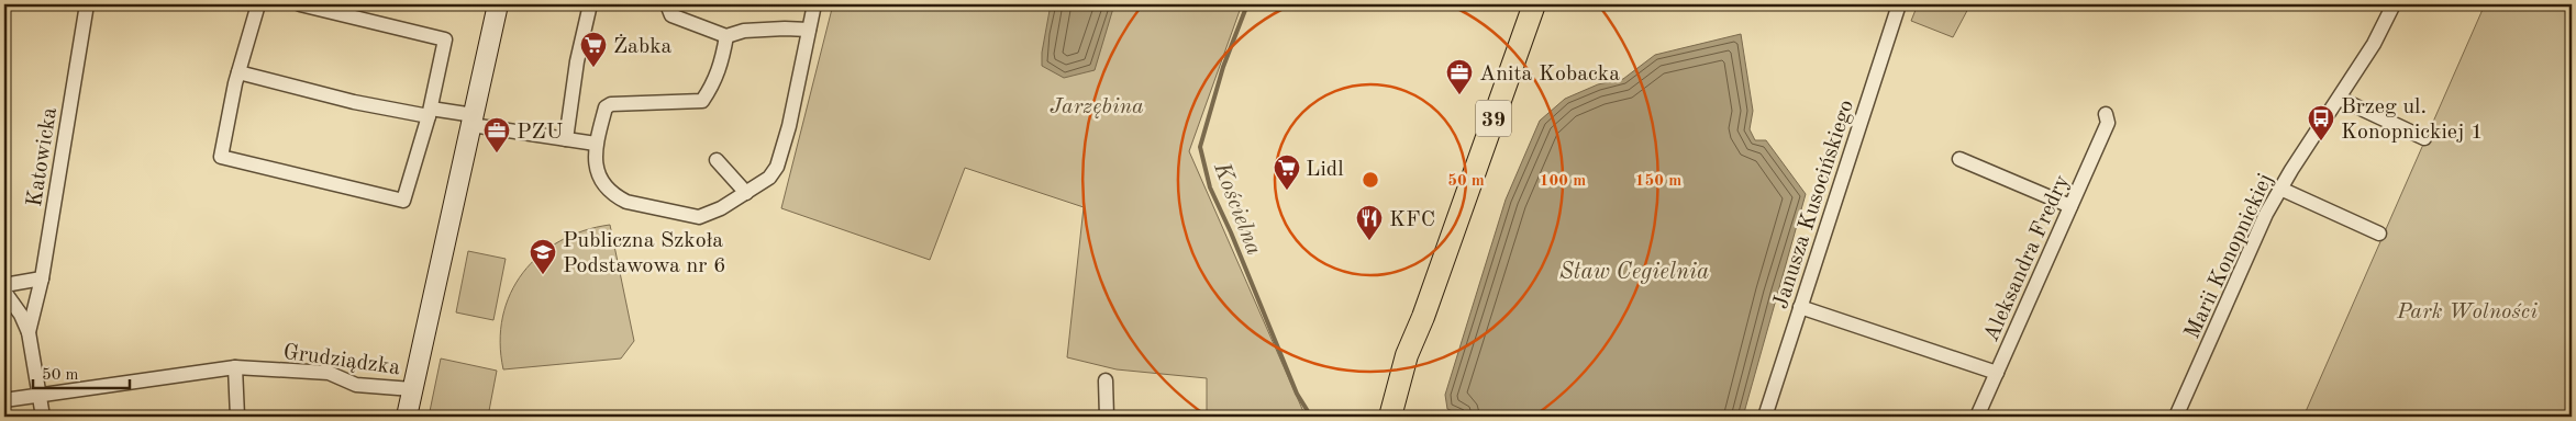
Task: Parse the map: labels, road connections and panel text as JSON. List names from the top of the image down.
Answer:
{
  "streets": {
    "main road": ["39"],
    "street": [
      "Katowicka",
      "Janusza Kusocińskiego",
      "Marii Konopnickiej",
      "Aleksandra Fredry",
      "Grudziądzka"
    ]
  },
  "water": ["Kościelna", "Staw Cegielnia"],
  "parks": ["Jarzębina", "Park Wolności"],
  "places": {
    "supermarket": ["Żabka", "Lidl"],
    "office": ["Anita Kobacka", "PZU"],
    "bus stop": ["Brzeg ul. Konopnickiej 1"],
    "restaurant": ["KFC"],
    "school or university": ["Publiczna Szkoła Podstawowa nr 6"]
  },
  "scale_bar": "50 m",
  "rings": ["50 m", "100 m", "150 m"]
}
